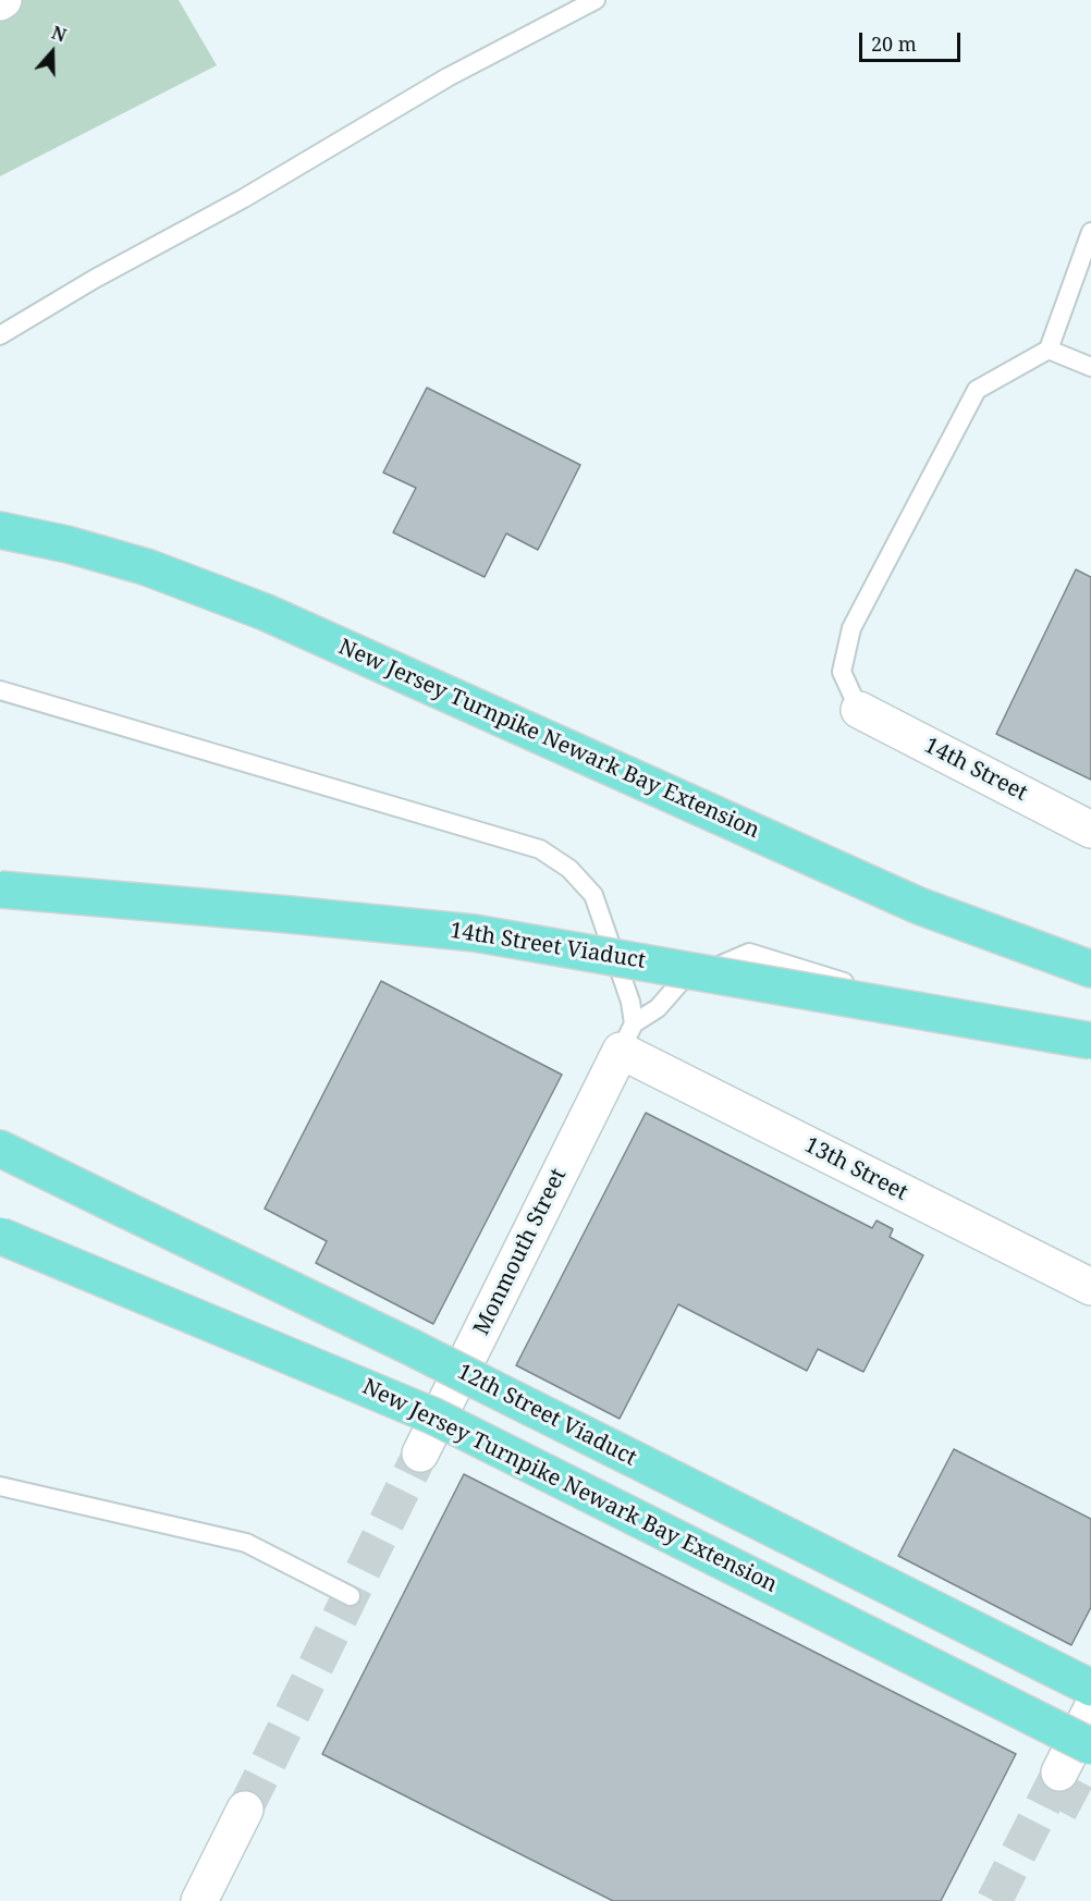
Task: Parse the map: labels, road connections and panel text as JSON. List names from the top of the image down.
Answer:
{
  "streets": {
    "highway": ["New Jersey Turnpike Newark Bay Extension", "14th Street Viaduct", "12th Street Viaduct"],
    "street": ["14th Street", "13th Street", "Monmouth Street"]
  },
  "crossings": [
    ["13th Street", "Monmouth Street"]
  ],
  "scale_bar": "20 m",
  "north": "top"
}
